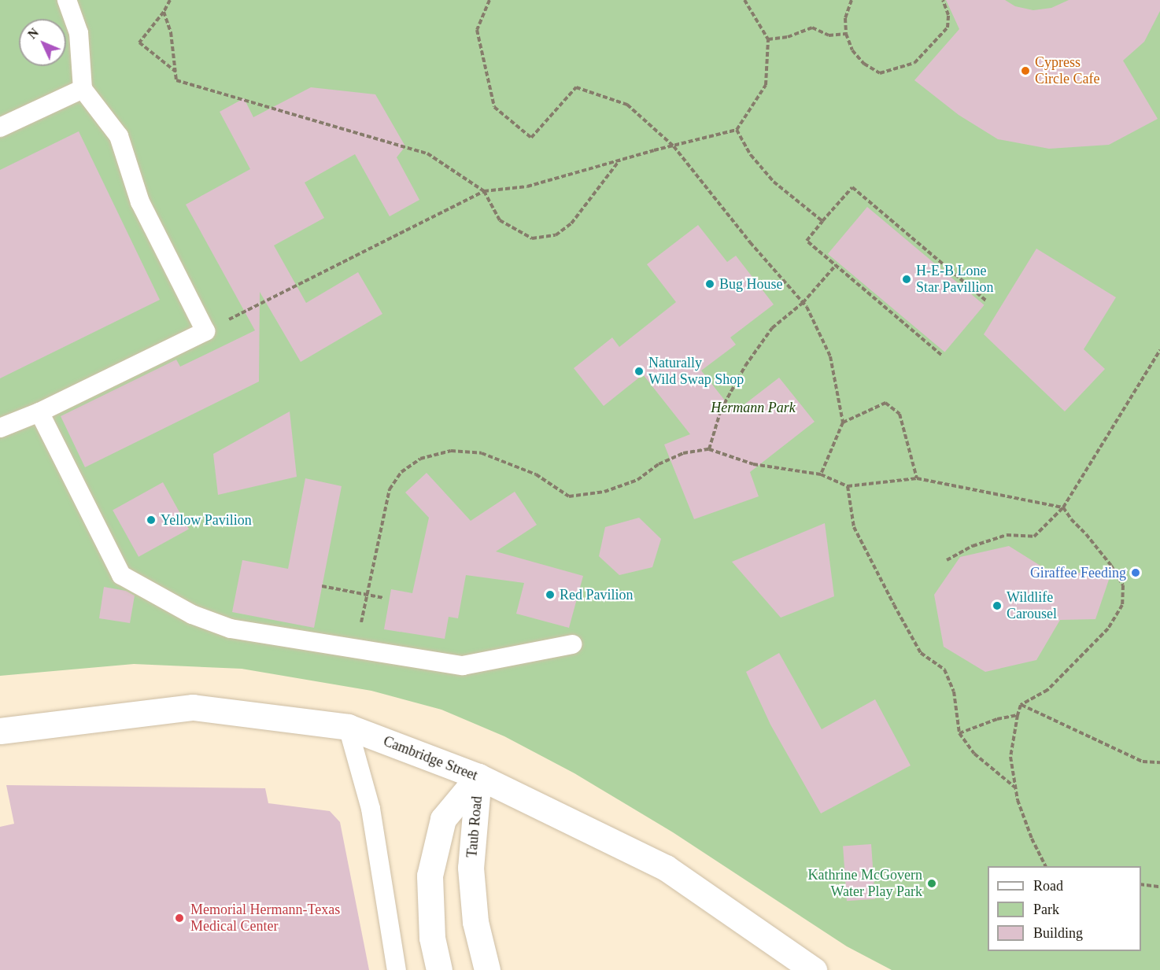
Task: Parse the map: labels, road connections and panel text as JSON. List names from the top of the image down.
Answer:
{
  "streets": {
    "street": ["Cambridge Street", "Taub Road"]
  },
  "crossings": [
    ["Cambridge Street", "Taub Road"]
  ],
  "parks": ["Hermann Park"],
  "places": [
    "Cypress Circle Cafe",
    "H-E-B Lone Star Pavillion",
    "Bug House",
    "Naturally Wild Swap Shop",
    "Yellow Pavilion",
    "Giraffee Feeding",
    "Red Pavilion",
    "Wildlife Carousel",
    "Kathrine McGovern Water Play Park",
    "Memorial Hermann-Texas Medical Center"
  ],
  "legend": ["Road", "Park", "Building"],
  "north": "top left"
}
